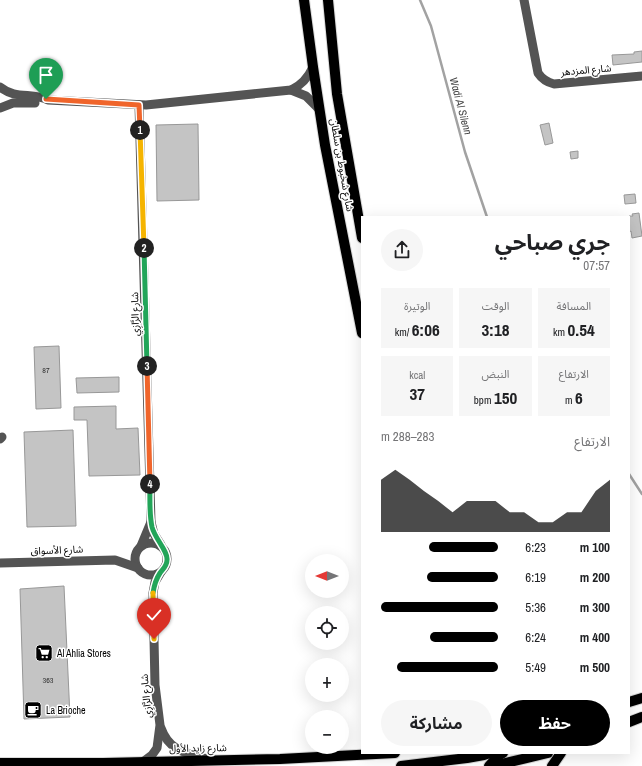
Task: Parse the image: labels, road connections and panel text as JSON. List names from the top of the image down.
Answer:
{
  "streets": {
    "main road": ["شارع شخبوط بن سلطان", "شارع زايد الأول"],
    "street": ["شارع المزدهر", "شارع الرَّازِي", "شارع الأسواق"]
  },
  "crossings": [
    ["شارع الرَّازِي", "شارع الأسواق"],
    ["شارع الرَّازِي", "شارع زايد الأول"]
  ],
  "water": ["Wadi Al Silenn"],
  "places": {
    "supermarket": ["Al Ahlia Stores"],
    "cafe": ["La Brioche"]
  },
  "house_numbers": ["87", "363"],
  "north": "left",
  "page": {
    "pins": [
      "1",
      "2",
      "3",
      "4"
    ],
    "heading": ["جري صباحي", "07:57"],
    "stats": [
      ["المسافة", "0.54 km"],
      ["الوقت", "3:18"],
      ["الوتيرة", "6:06 /km"],
      ["الارتفاع", "6 m"],
      ["النبض", "150 bpm"],
      ["kcal", "37"]
    ],
    "chart": ["الارتفاع", "283–288 m"],
    "list": [
      {
        "name": "100 m",
        "note": "6:23"
      },
      {
        "name": "200 m",
        "note": "6:19"
      },
      {
        "name": "300 m",
        "note": "5:36"
      },
      {
        "name": "400 m",
        "note": "6:24"
      },
      {
        "name": "500 m",
        "note": "5:49"
      }
    ],
    "map_buttons": ["+", "−"],
    "buttons": ["حفظ", "مشاركة"]
  }
}
